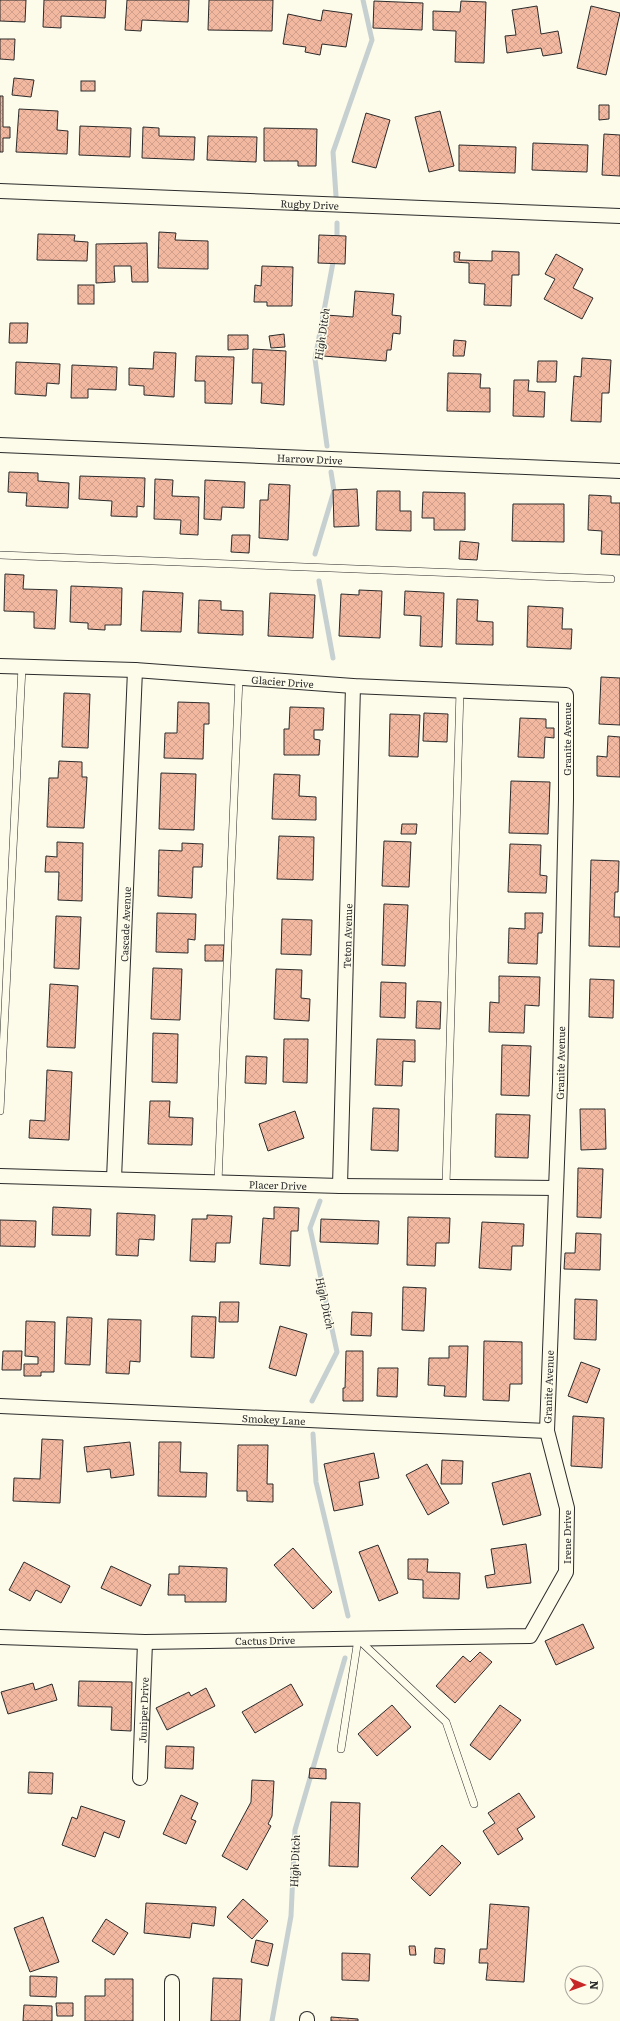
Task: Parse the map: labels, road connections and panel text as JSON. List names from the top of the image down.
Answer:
{
  "streets": {
    "street": [
      "Rugby Drive",
      "Harrow Drive",
      "Glacier Drive",
      "Granite Avenue",
      "Cascade Avenue",
      "Teton Avenue",
      "Placer Drive",
      "Smokey Lane",
      "Irene Drive",
      "Cactus Drive",
      "Juniper Drive"
    ]
  },
  "crossings": [
    ["Glacier Drive", "Granite Avenue"],
    ["Glacier Drive", "Cascade Avenue"],
    ["Glacier Drive", "Teton Avenue"],
    ["Granite Avenue", "Placer Drive"],
    ["Granite Avenue", "Smokey Lane"],
    ["Granite Avenue", "Irene Drive"],
    ["Cascade Avenue", "Placer Drive"],
    ["Teton Avenue", "Placer Drive"],
    ["Smokey Lane", "Irene Drive"],
    ["Irene Drive", "Cactus Drive"],
    ["Cactus Drive", "Juniper Drive"]
  ],
  "water": ["High Ditch"],
  "north": "right"
}
